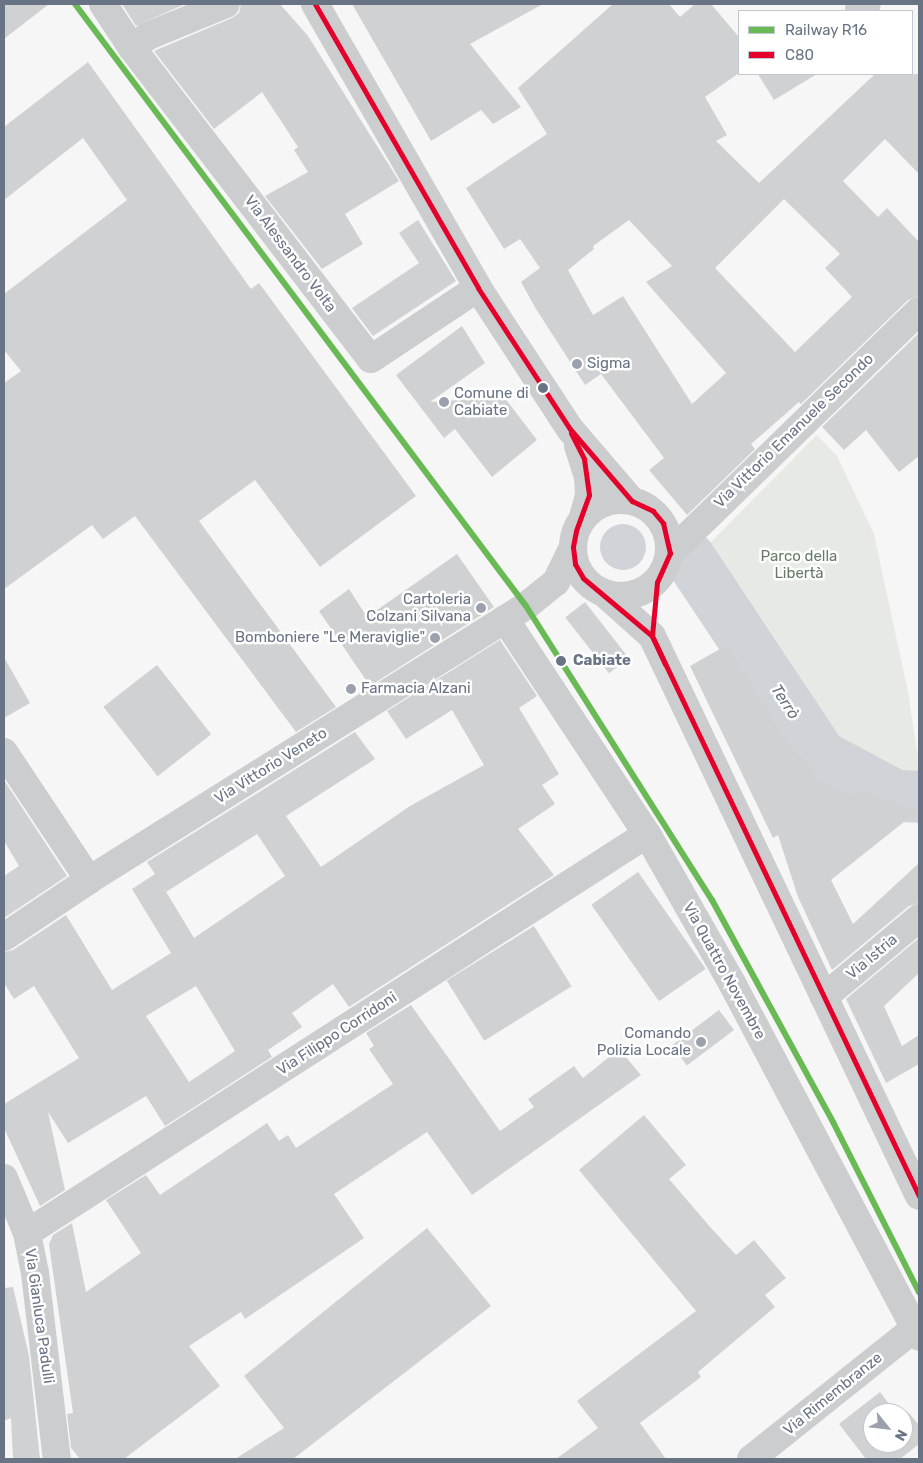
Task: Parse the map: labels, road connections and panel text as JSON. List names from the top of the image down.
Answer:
{
  "streets": {
    "street": [
      "Via Alessandro Volta",
      "Via Vittorio Emanuele Secondo",
      "Via Vittorio Veneto",
      "Via Istria",
      "Via Quattro Novembre",
      "Via Filippo Corridoni",
      "Via Gianluca Padulli",
      "Via Rimembranze"
    ]
  },
  "crossings": [
    ["Via Vittorio Emanuele Secondo", "Via Vittorio Veneto"],
    ["Via Vittorio Veneto", "Via Quattro Novembre"],
    ["Via Quattro Novembre", "Via Filippo Corridoni"],
    ["Via Quattro Novembre", "Via Rimembranze"],
    ["Via Filippo Corridoni", "Via Gianluca Padulli"]
  ],
  "water": ["Terrò"],
  "parks": ["Parco della Libertà"],
  "places": [
    "Sigma",
    "Comune di Cabiate",
    "Cartoleria Colzani Silvana",
    "Bomboniere \"Le Meraviglie\"",
    "Cabiate",
    "Farmacia Alzani",
    "Comando Polizia Locale"
  ],
  "lines": ["rail line R16", "transit line C80"],
  "legend": ["Railway R16", "C80"],
  "north": "bottom right"
}
